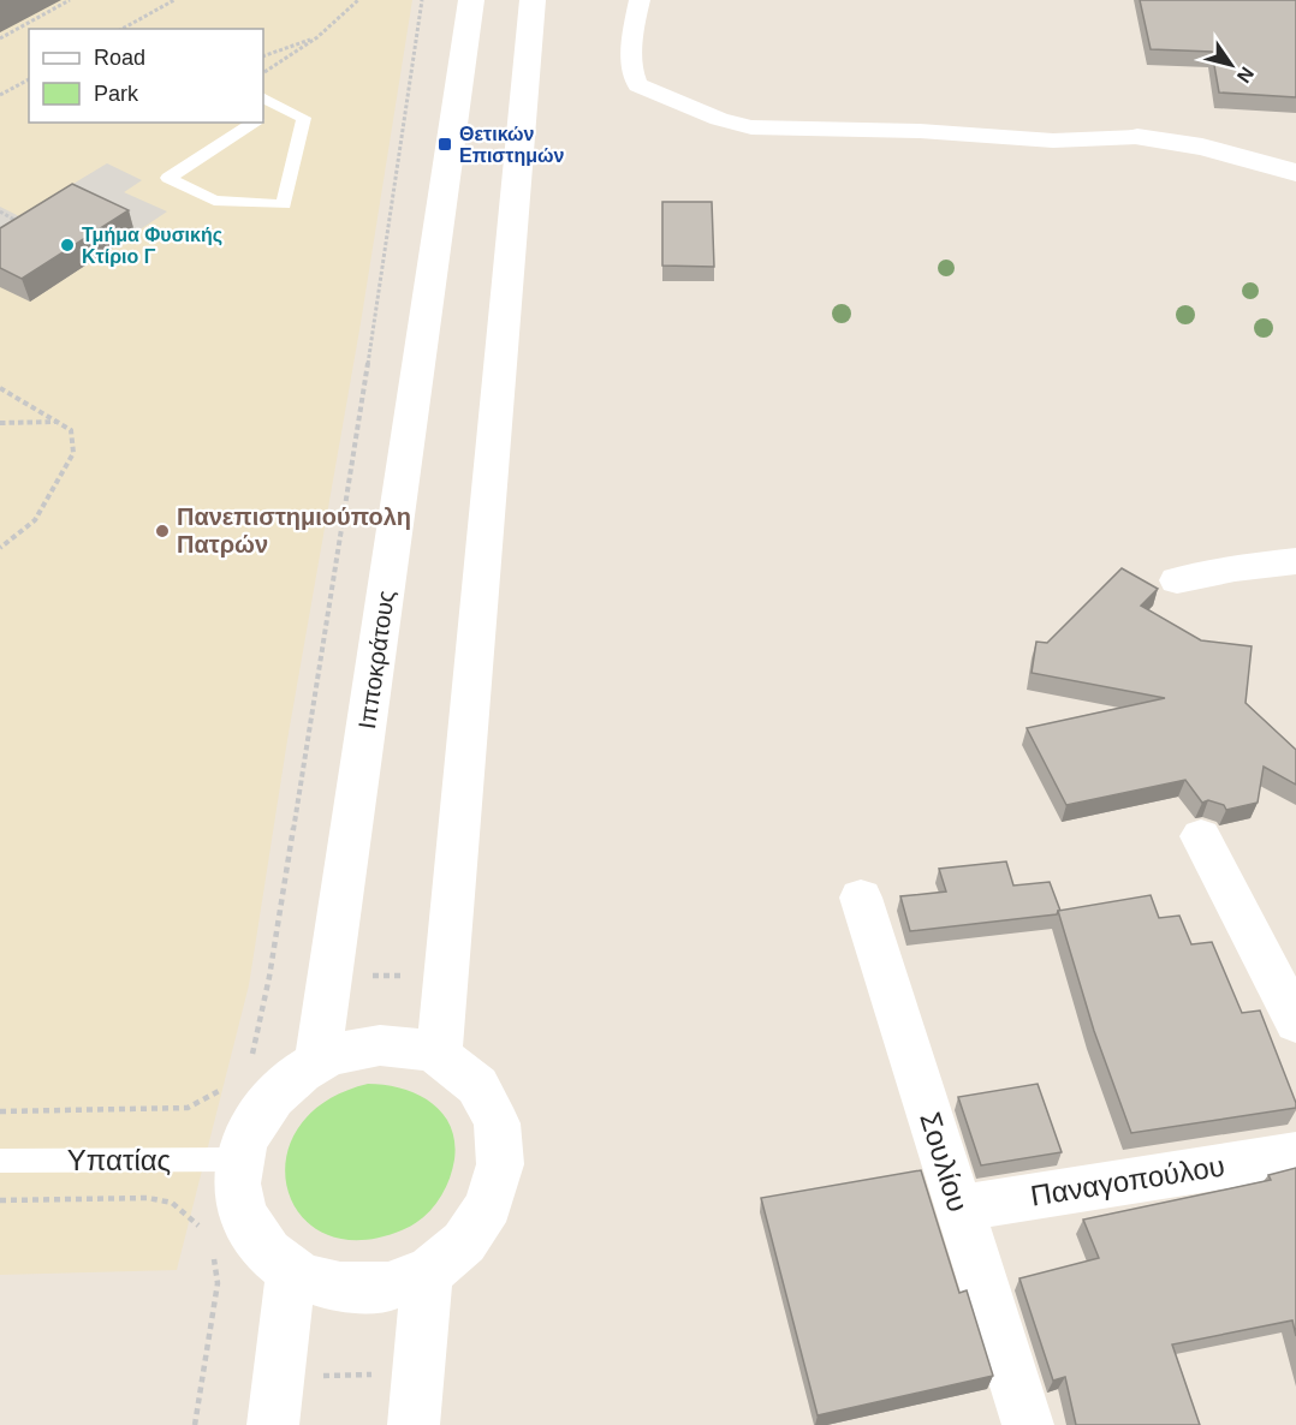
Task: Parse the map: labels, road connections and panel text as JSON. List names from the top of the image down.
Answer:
{
  "streets": {
    "street": ["Ιπποκράτους", "Σουλίου", "Παναγοπούλου"],
    "lane": ["Υπατίας"]
  },
  "crossings": [
    ["Ιπποκράτους", "Υπατίας"],
    ["Σουλίου", "Παναγοπούλου"]
  ],
  "places": {
    "transit": ["Θετικών Επιστημών"],
    "other": ["Τμήμα Φυσικής Κτίριο Γ", "Πανεπιστημιούπολη Πατρών"]
  },
  "legend": ["Road", "Park"],
  "north": "bottom right"
}
